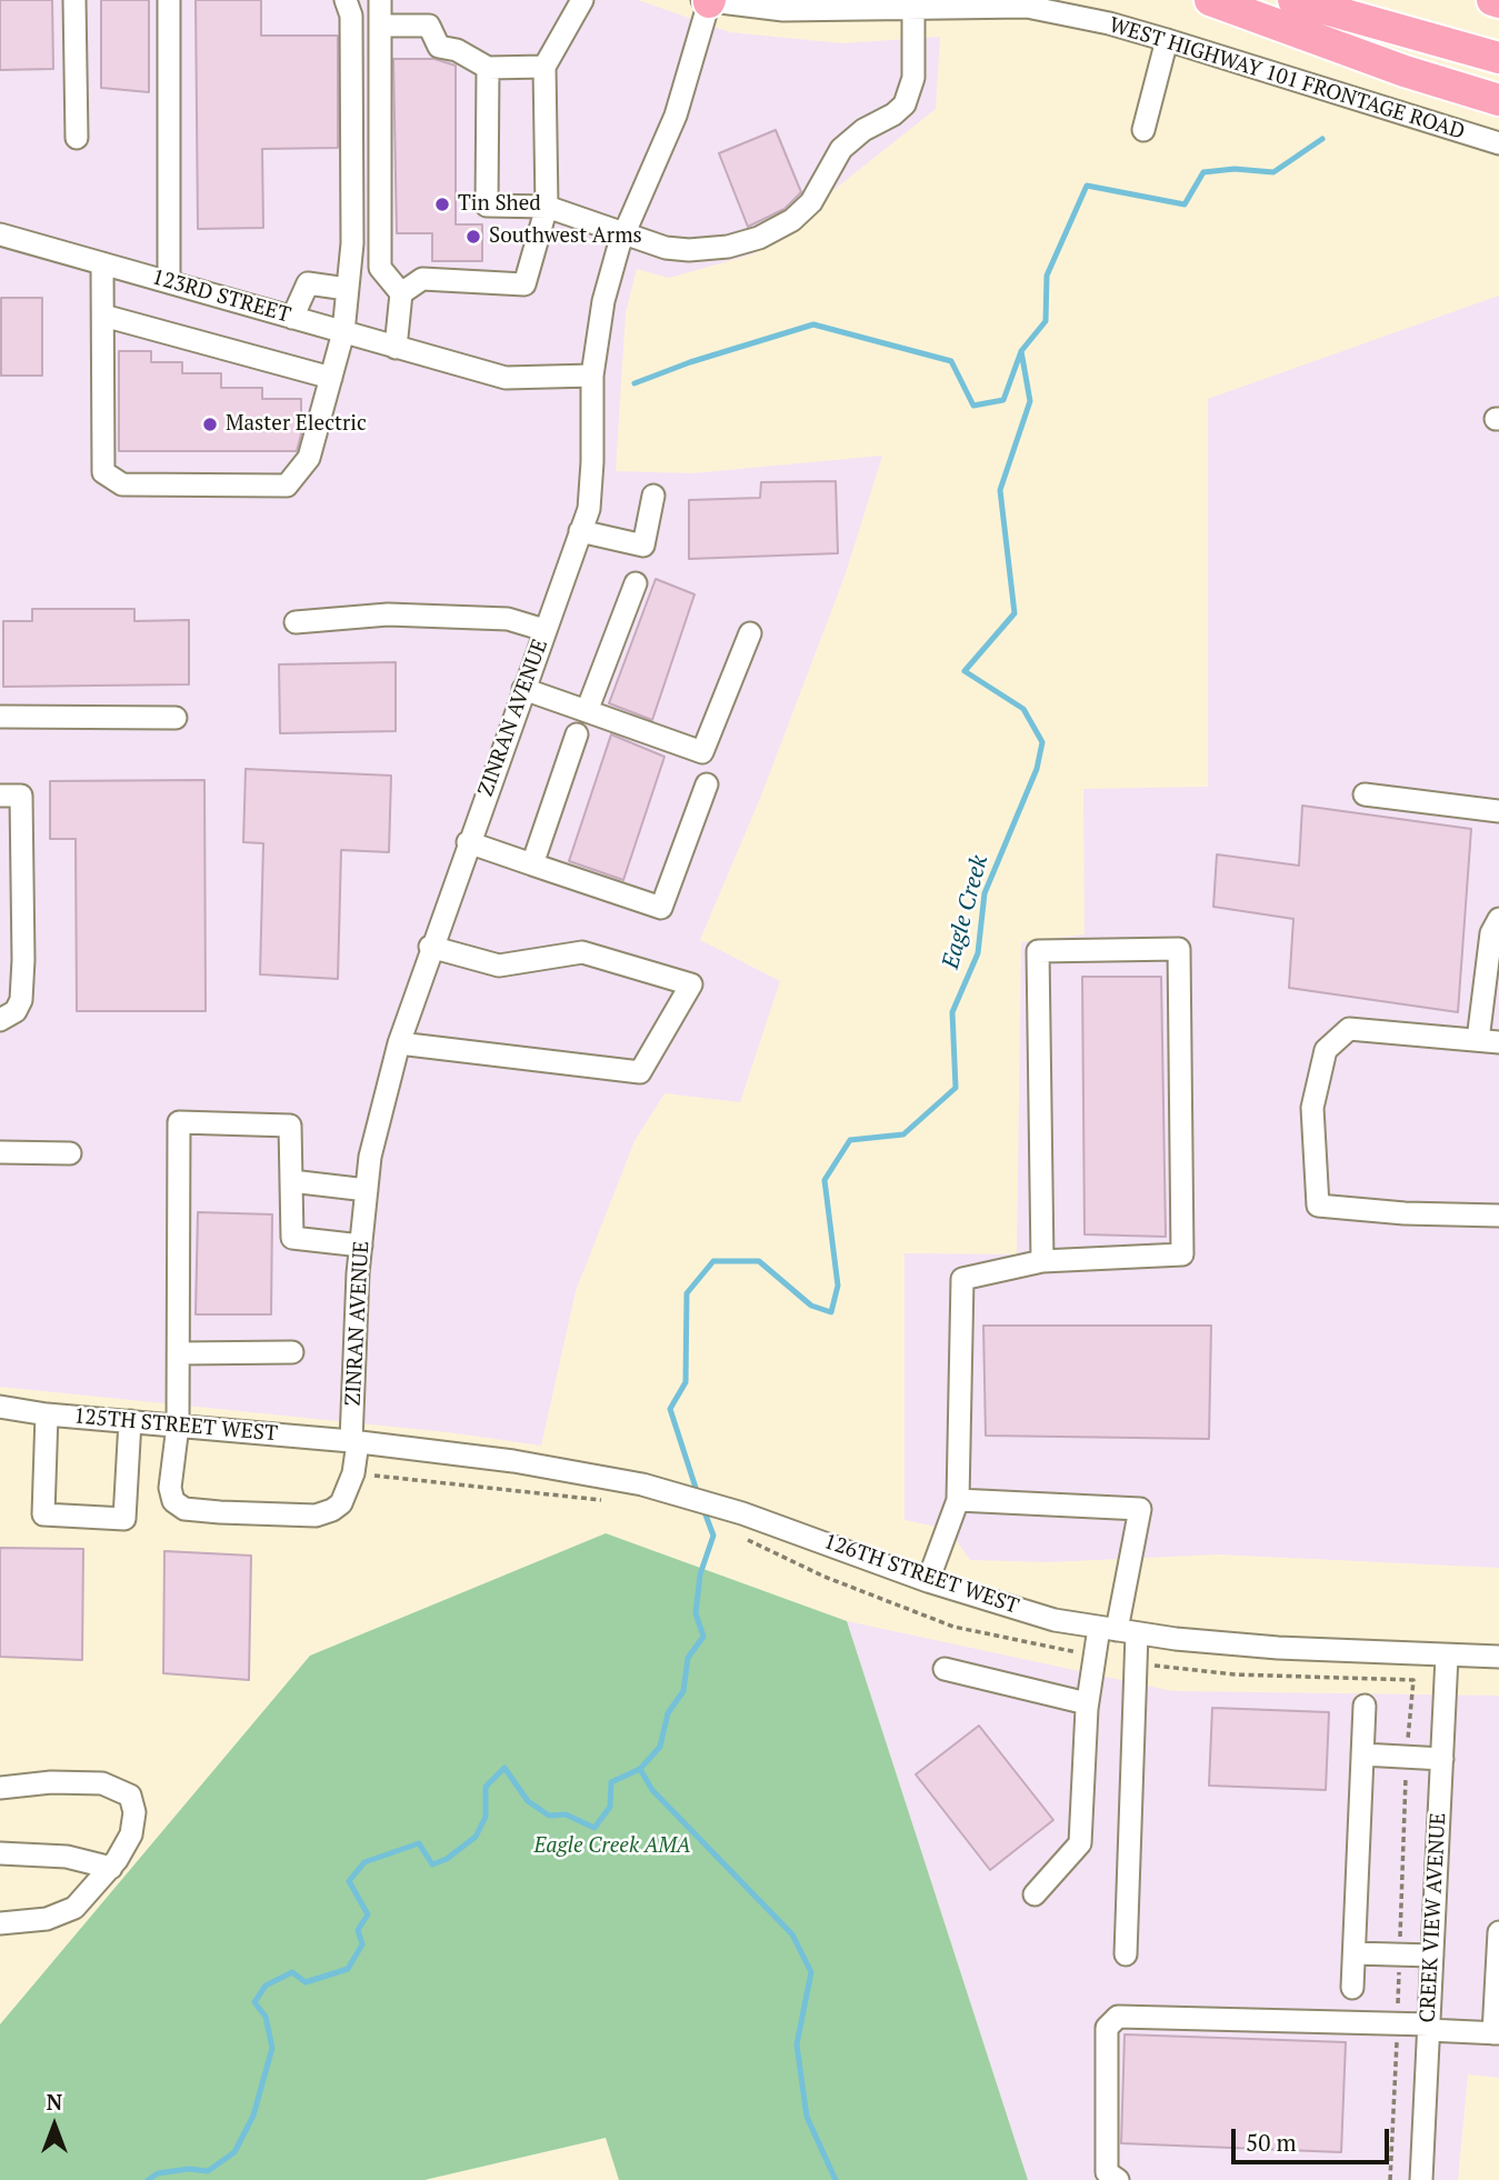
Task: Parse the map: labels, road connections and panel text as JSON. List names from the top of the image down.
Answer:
{
  "streets": {
    "street": [
      "WEST HIGHWAY 101 FRONTAGE ROAD",
      "123RD STREET",
      "ZINRAN AVENUE",
      "125TH STREET WEST",
      "126TH STREET WEST",
      "CREEK VIEW AVENUE"
    ]
  },
  "crossings": [
    ["WEST HIGHWAY 101 FRONTAGE ROAD", "ZINRAN AVENUE"],
    ["123RD STREET", "ZINRAN AVENUE"],
    ["ZINRAN AVENUE", "125TH STREET WEST"],
    ["ZINRAN AVENUE", "126TH STREET WEST"],
    ["125TH STREET WEST", "126TH STREET WEST"],
    ["126TH STREET WEST", "CREEK VIEW AVENUE"]
  ],
  "water": ["Eagle Creek"],
  "parks": ["Eagle Creek AMA"],
  "places": ["Tin Shed", "Southwest Arms", "Master Electric"],
  "scale_bar": "50 m",
  "north": "top"
}
